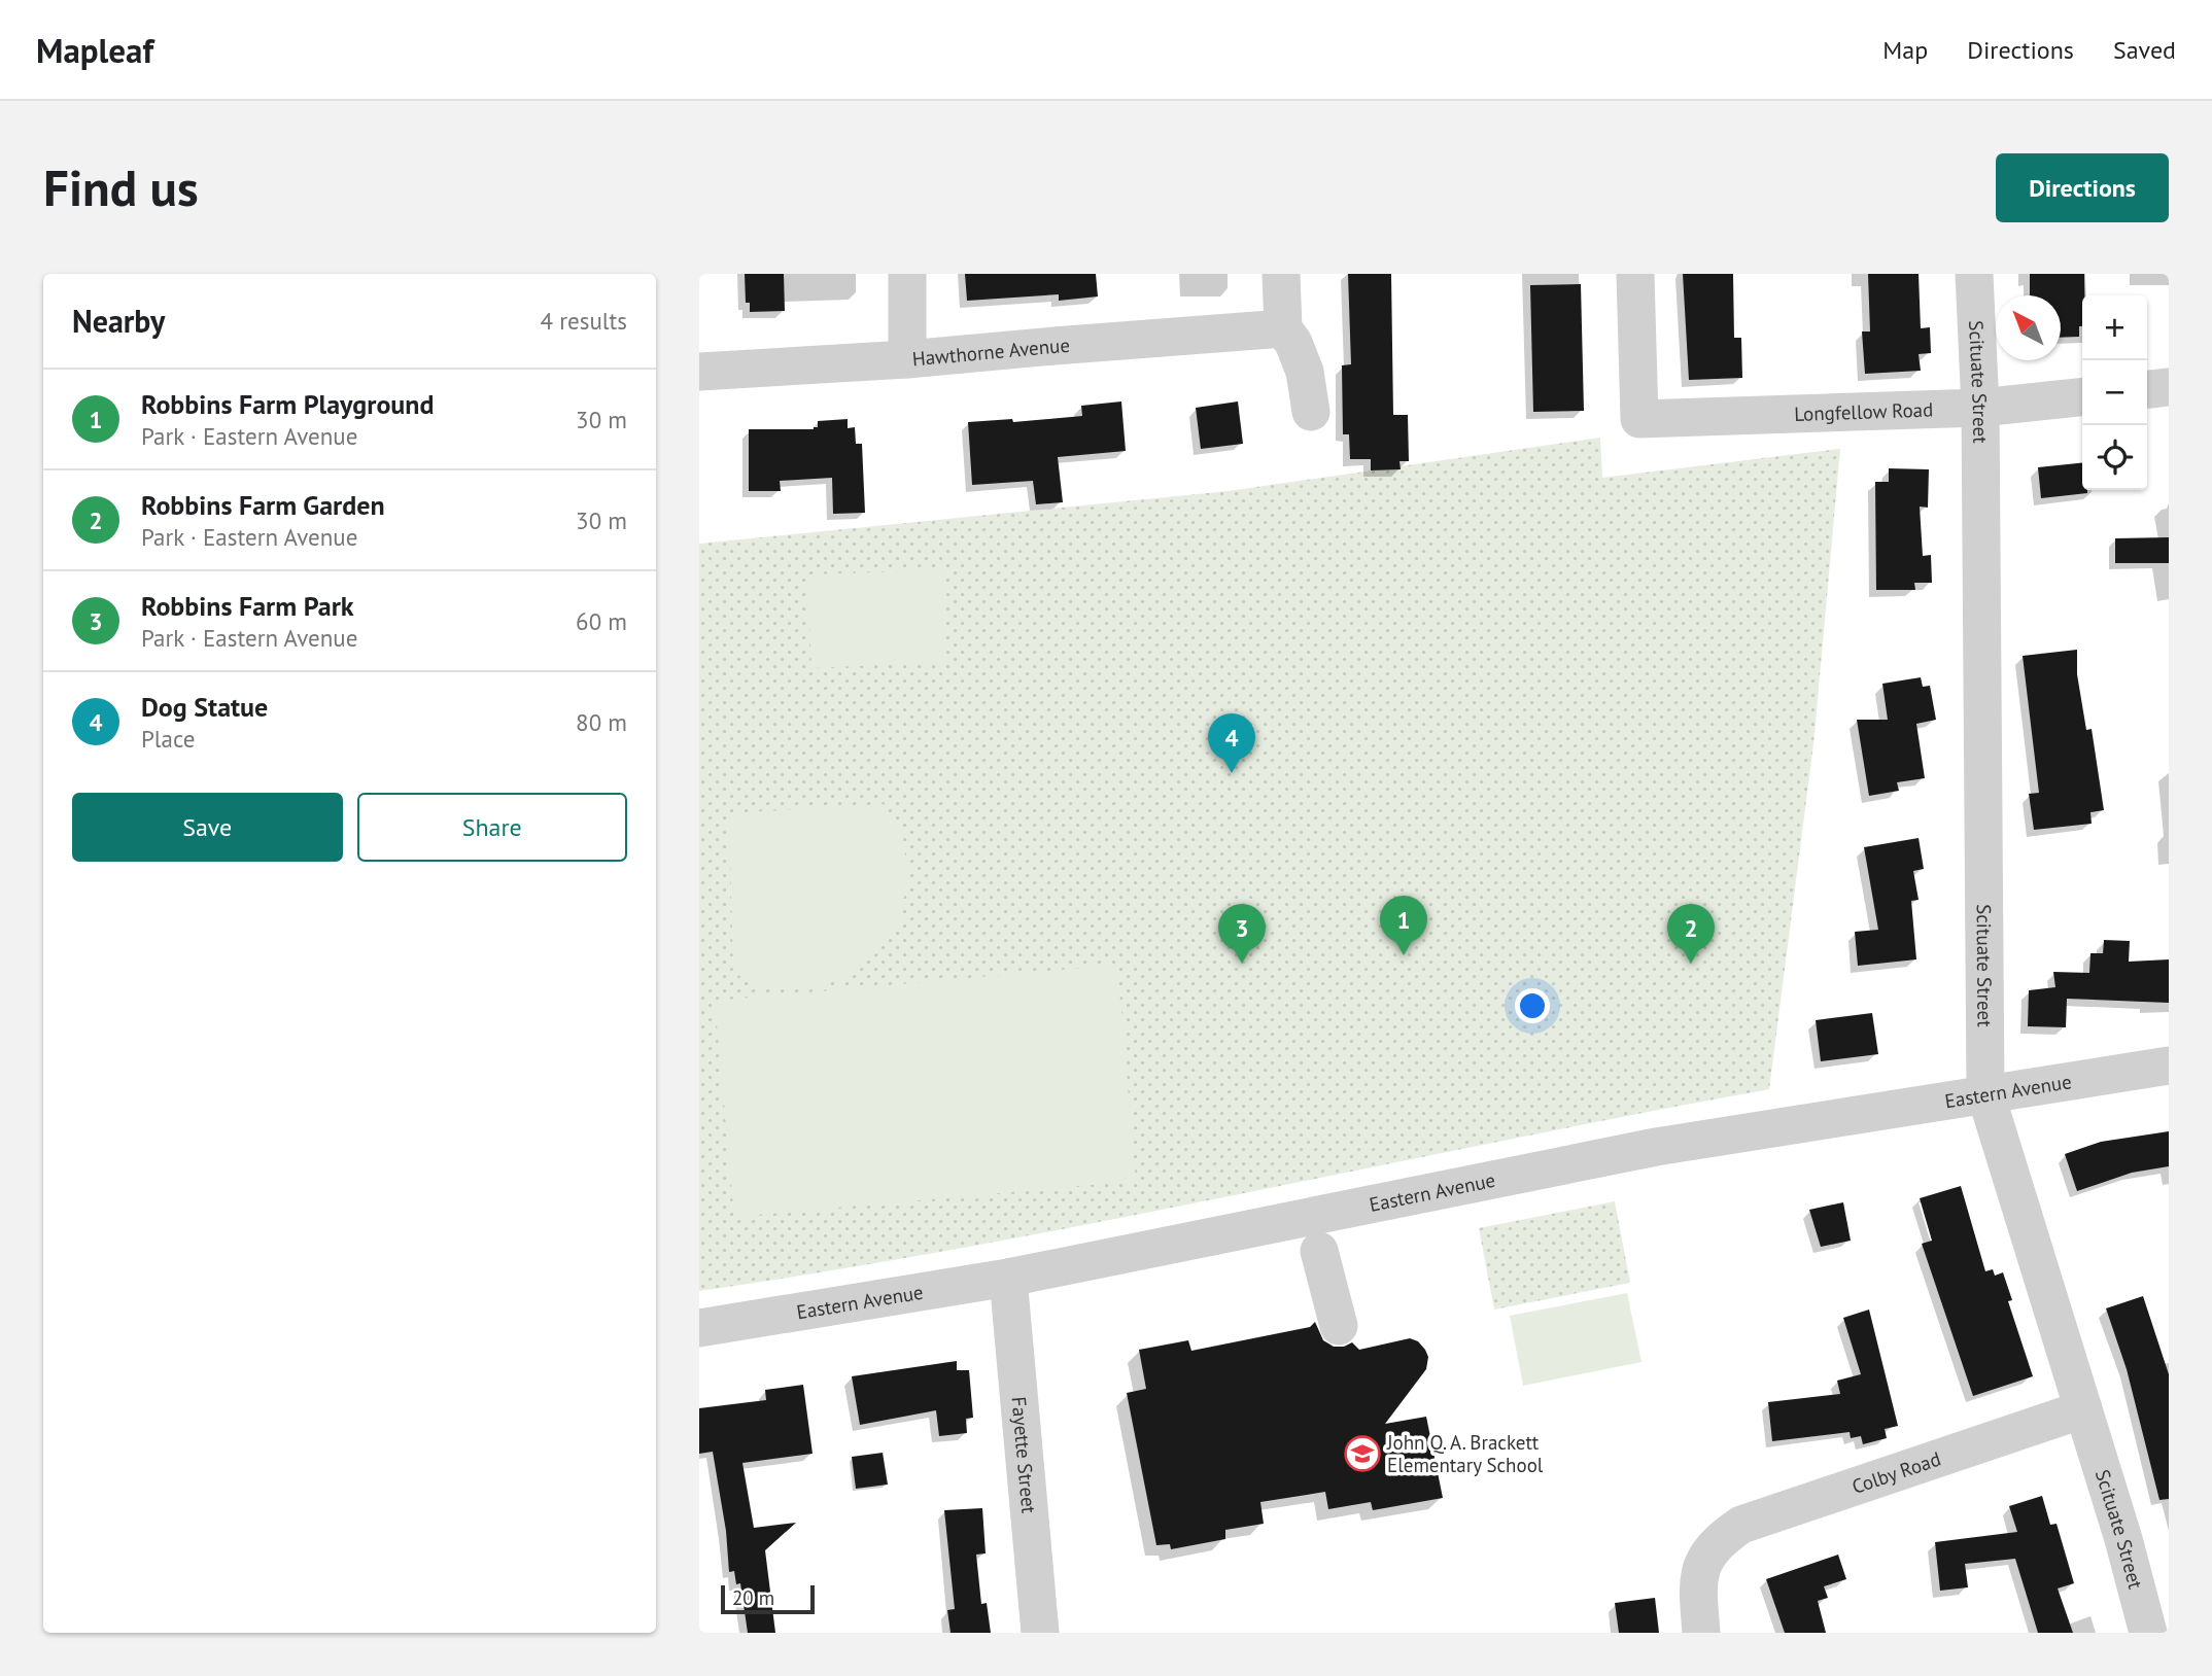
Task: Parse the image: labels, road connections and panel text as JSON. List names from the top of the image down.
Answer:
{
  "streets": {
    "street": [
      "Hawthorne Avenue",
      "Scituate Street",
      "Longfellow Road",
      "Eastern Avenue",
      "Fayette Street",
      "Colby Road"
    ]
  },
  "crossings": [
    ["Scituate Street", "Longfellow Road"],
    ["Scituate Street", "Eastern Avenue"],
    ["Scituate Street", "Colby Road"],
    ["Eastern Avenue", "Fayette Street"]
  ],
  "places": {
    "school or university": ["John Q. A. Brackett Elementary School"]
  },
  "scale_bar": "20 m",
  "north": "top left",
  "page": {
    "header": "Mapleaf",
    "nav": ["Map", "Directions", "Saved"],
    "buttons": [
      "Directions",
      ["Save", "Share"]
    ],
    "title": "Find us",
    "heading": ["Nearby", "4 results"],
    "map_buttons": ["+", "−"],
    "list": [
      {
        "mark": "1",
        "name": "Robbins Farm Playground",
        "note": "Park · Eastern Avenue",
        "value": "30 m"
      },
      {
        "mark": "2",
        "name": "Robbins Farm Garden",
        "note": "Park · Eastern Avenue",
        "value": "30 m"
      },
      {
        "mark": "3",
        "name": "Robbins Farm Park",
        "note": "Park · Eastern Avenue",
        "value": "60 m"
      },
      {
        "mark": "4",
        "name": "Dog Statue",
        "note": "Place",
        "value": "80 m"
      }
    ],
    "pins": [
      "4",
      "1",
      "2",
      "3"
    ],
    "scale": "20 m"
  }
}
